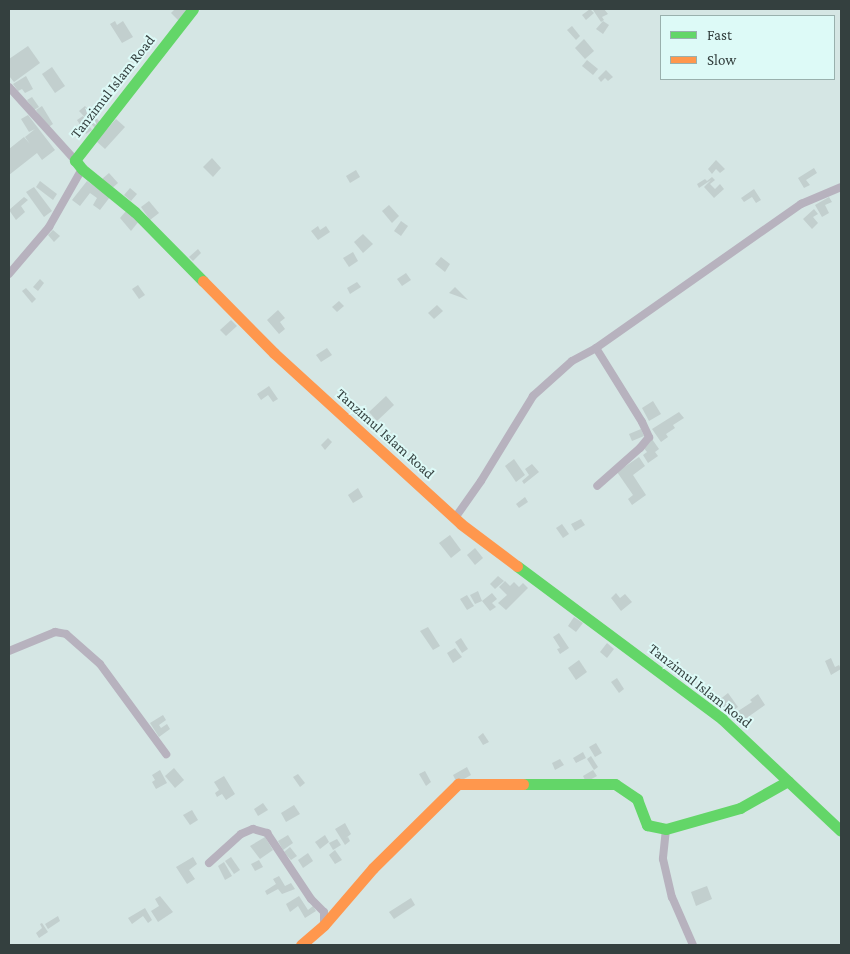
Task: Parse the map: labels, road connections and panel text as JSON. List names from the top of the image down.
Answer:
{
  "streets": {
    "street": ["Tanzimul Islam Road"]
  },
  "legend": ["Fast", "Slow"]
}
